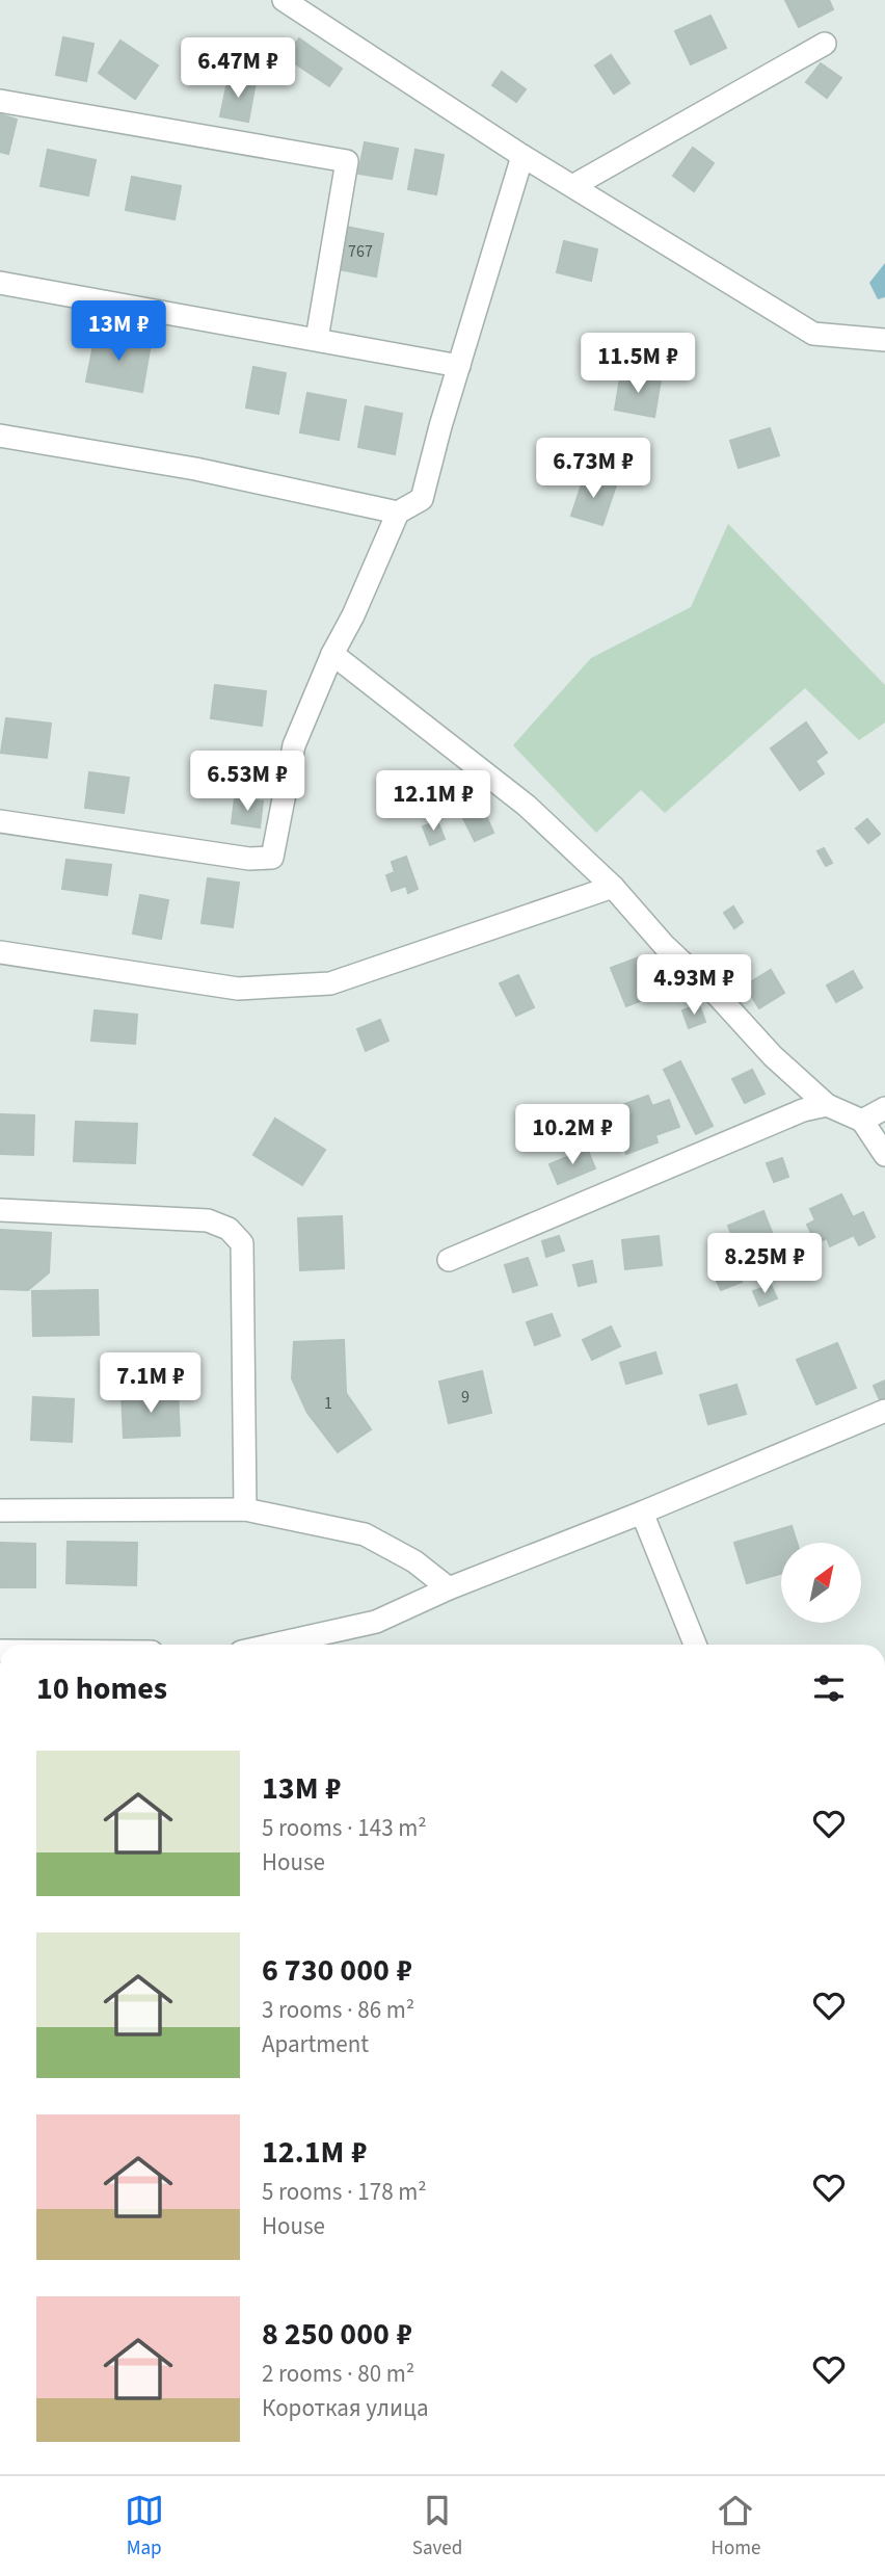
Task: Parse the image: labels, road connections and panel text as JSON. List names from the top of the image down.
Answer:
{
  "house_numbers": ["767", "9", "1"],
  "north": "top right",
  "page": {
    "price": [
      "6.47M ₽",
      "13M ₽",
      "11.5M ₽",
      "6.73M ₽",
      "6.53M ₽",
      "12.1M ₽",
      "4.93M ₽",
      "10.2M ₽",
      "8.25M ₽",
      "7.1M ₽"
    ],
    "heading": "10 homes",
    "list": [
      {
        "name": "13M ₽",
        "note": "5 rooms · 143 m² · House"
      },
      {
        "name": "6 730 000 ₽",
        "note": "3 rooms · 86 m² · Apartment"
      },
      {
        "name": "12.1M ₽",
        "note": "5 rooms · 178 m² · House"
      },
      {
        "name": "8 250 000 ₽",
        "note": "2 rooms · 80 m² · Короткая улица"
      }
    ],
    "tabs": ["Map", "Saved", "Home"]
  }
}
